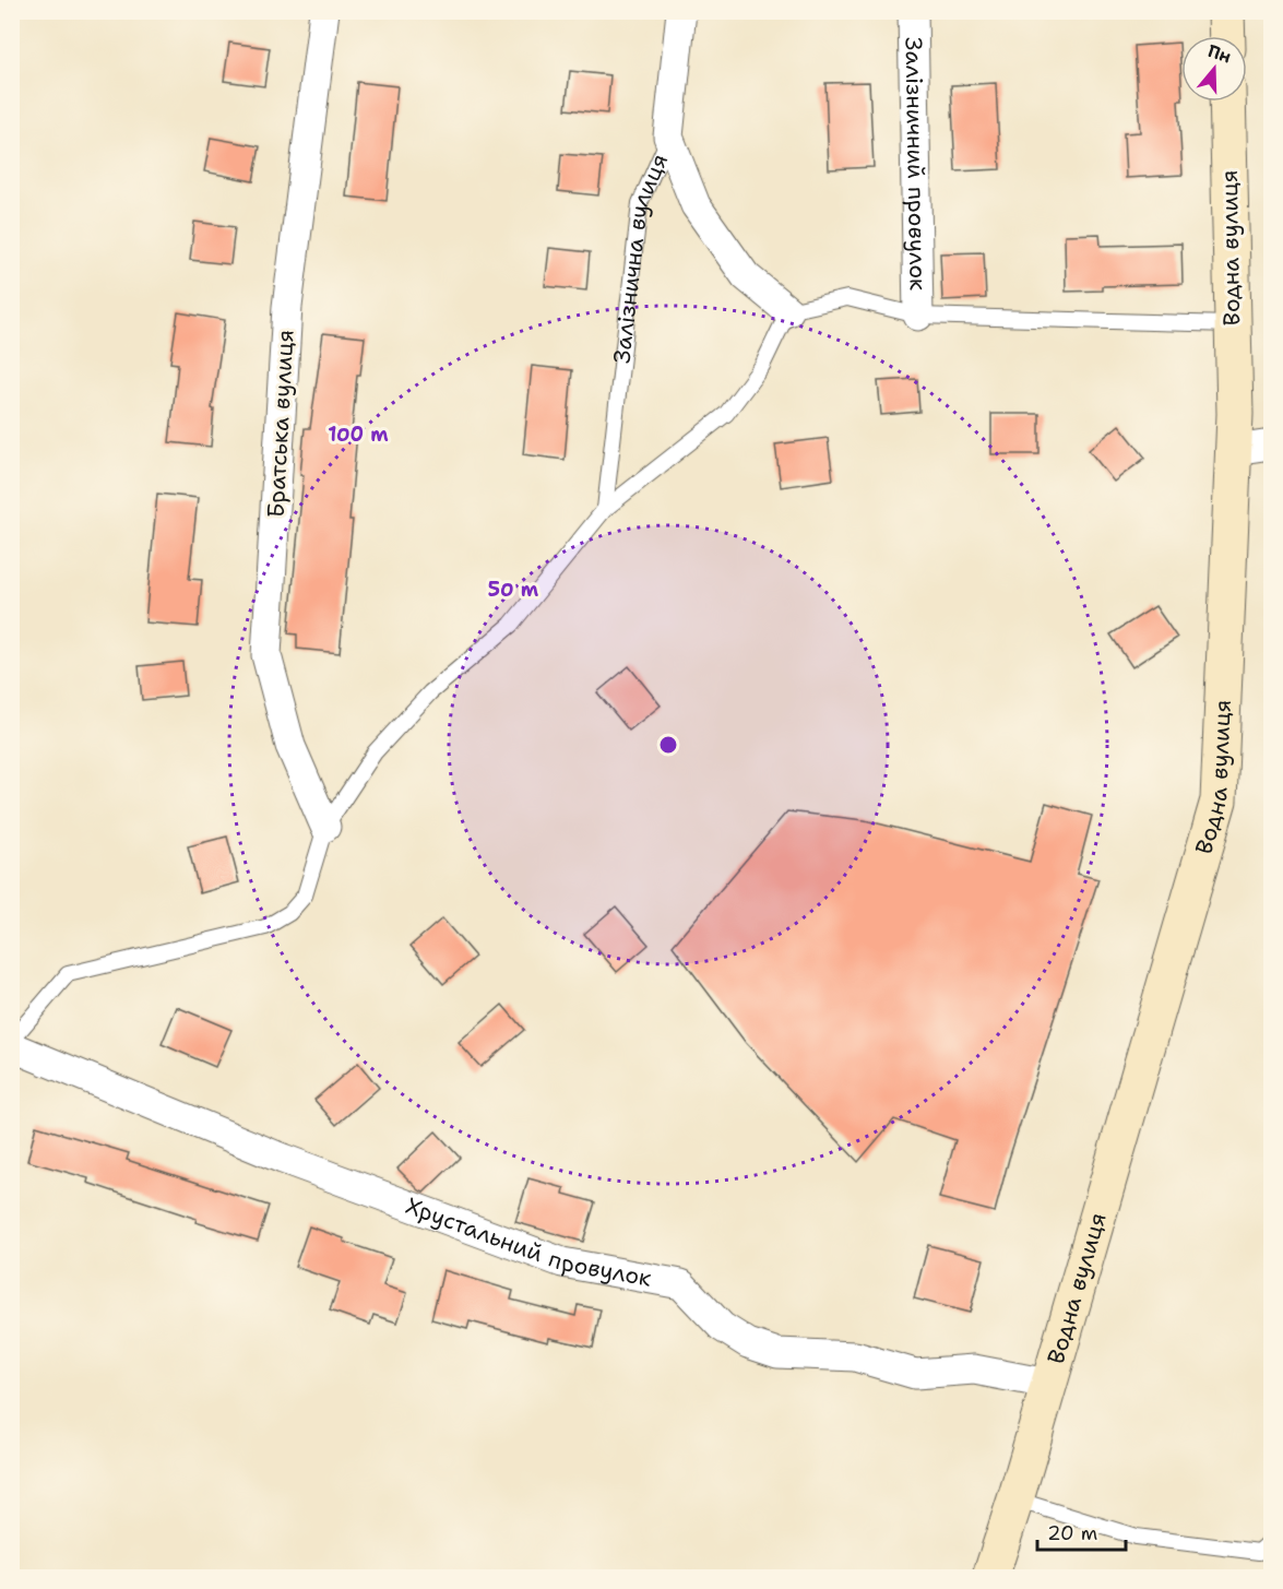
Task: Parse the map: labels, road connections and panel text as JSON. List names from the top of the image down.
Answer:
{
  "streets": {
    "street": [
      "Залізничний провулок",
      "Водна вулиця",
      "Залізнична вулиця",
      "Братська вулиця",
      "Хрустальний провулок"
    ]
  },
  "crossings": [
    ["Водна вулиця", "Хрустальний провулок"]
  ],
  "scale_bar": "20 m",
  "north": "top",
  "rings": ["100 m", "50 m"]
}
